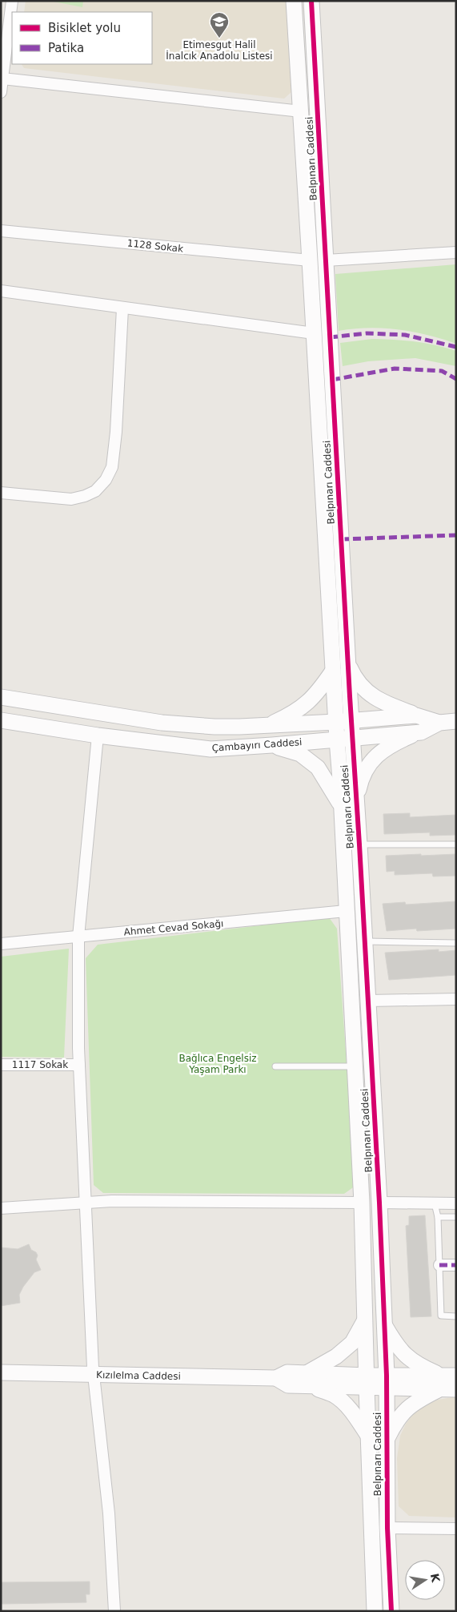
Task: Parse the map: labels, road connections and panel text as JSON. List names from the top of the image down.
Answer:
{
  "streets": {
    "street": [
      "Belpınarı Caddesi",
      "1128 Sokak",
      "Çambayırı Caddesi",
      "Ahmet Cevad Sokağı",
      "1117 Sokak",
      "Kızılelma Caddesi"
    ]
  },
  "crossings": [
    ["Belpınarı Caddesi", "1128 Sokak"],
    ["Belpınarı Caddesi", "Çambayırı Caddesi"],
    ["Belpınarı Caddesi", "Ahmet Cevad Sokağı"],
    ["Belpınarı Caddesi", "Kızılelma Caddesi"]
  ],
  "parks": ["Bağlıca Engelsiz Yaşam Parkı"],
  "places": {
    "school or university": ["Etimesgut Halil İnalcık Anadolu Listesi"]
  },
  "legend": ["Bisiklet yolu", "Patika"],
  "north": "right"
}
